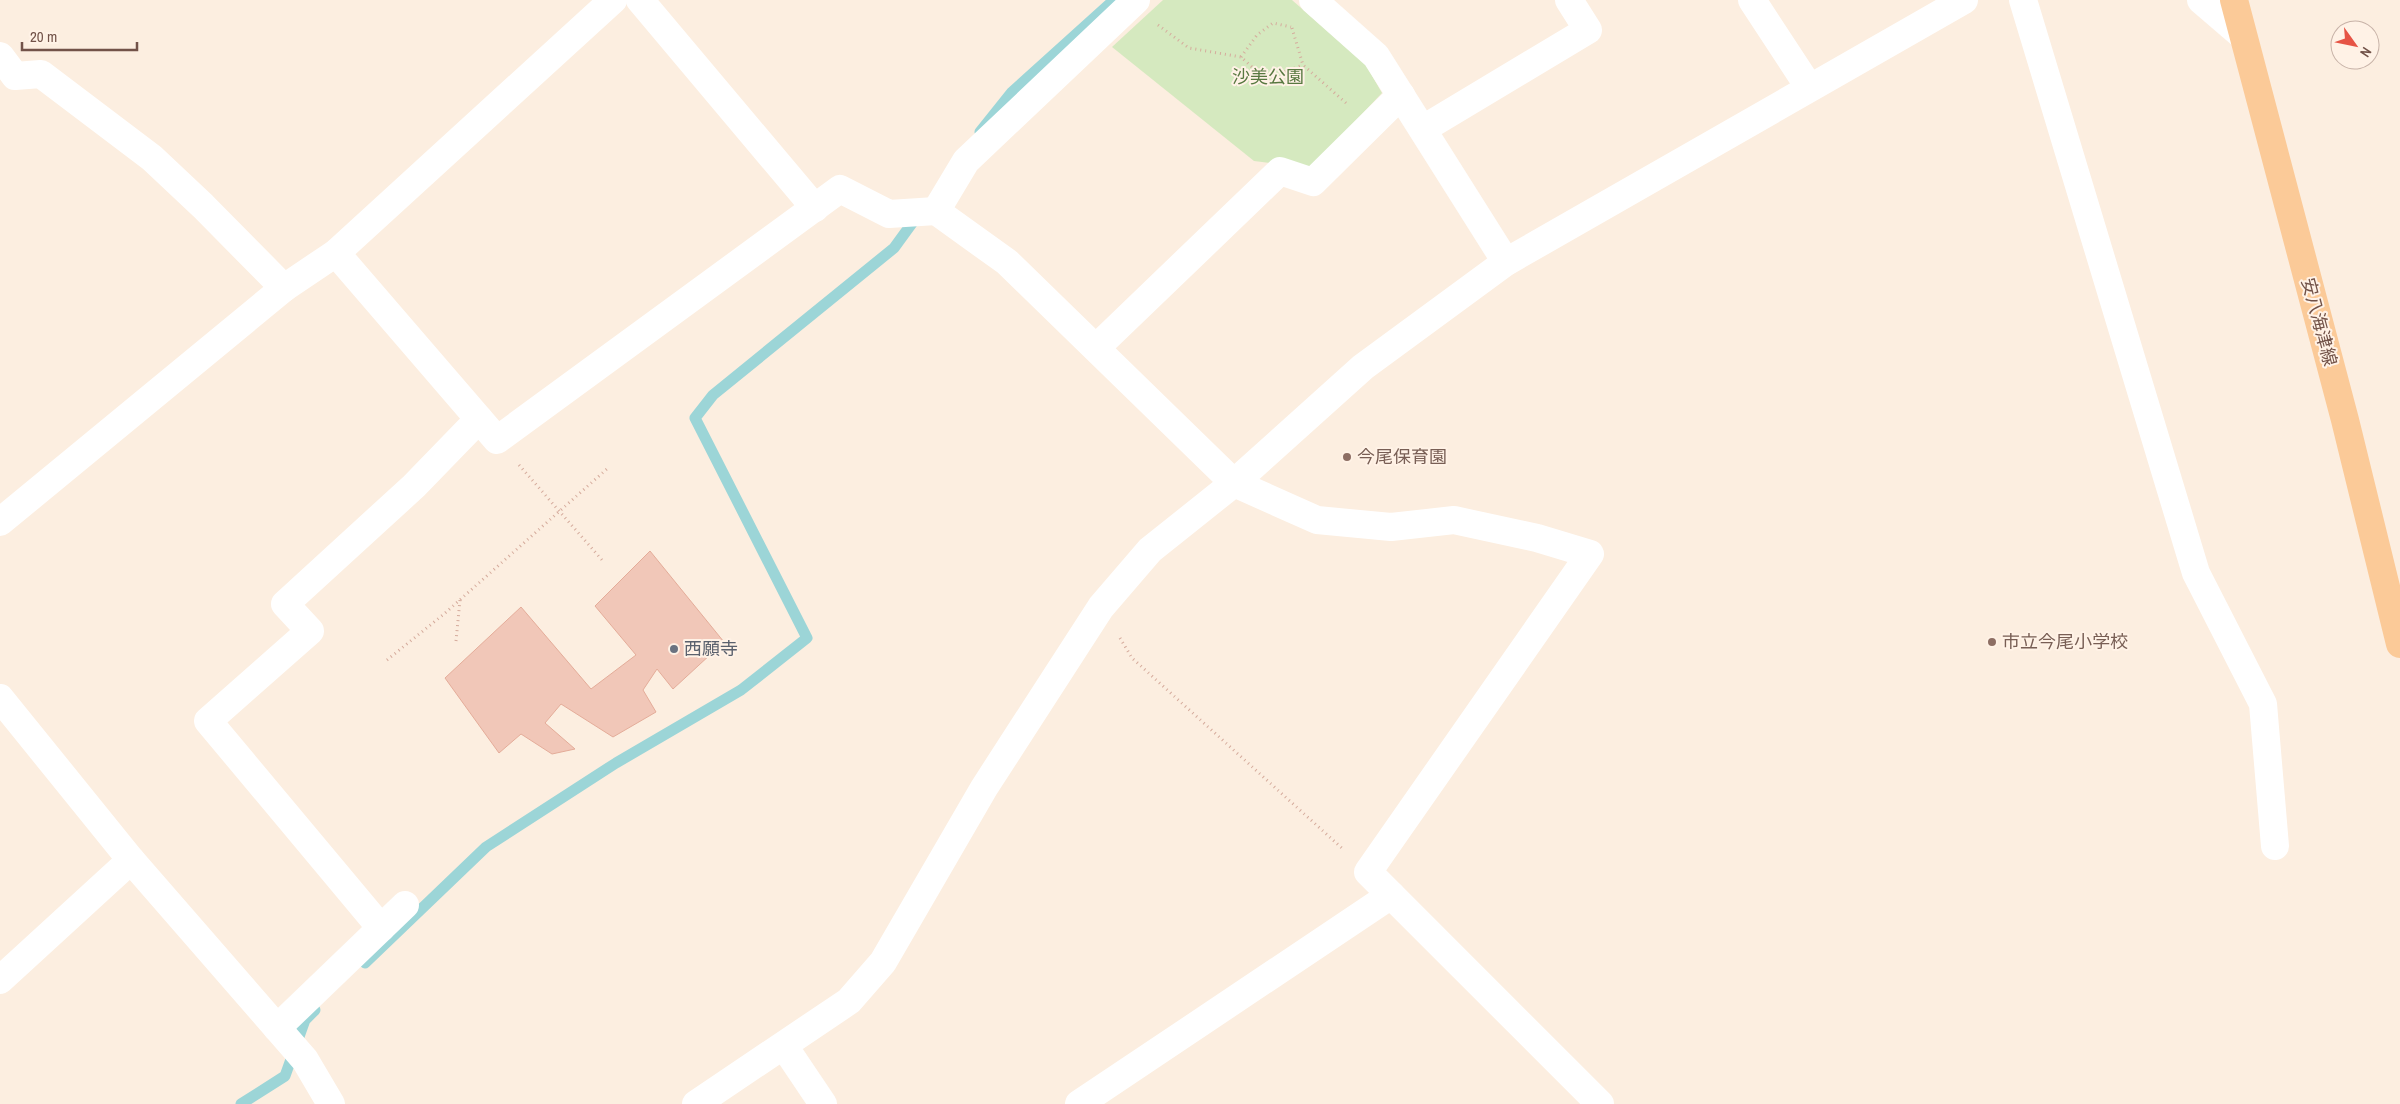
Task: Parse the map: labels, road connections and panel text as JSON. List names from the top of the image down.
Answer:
{
  "streets": {
    "main road": ["安八海津線"]
  },
  "parks": ["沙美公園"],
  "places": ["今尾保育園", "市立今尾小学校", "西願寺"],
  "scale_bar": "20 m",
  "north": "bottom right"
}
